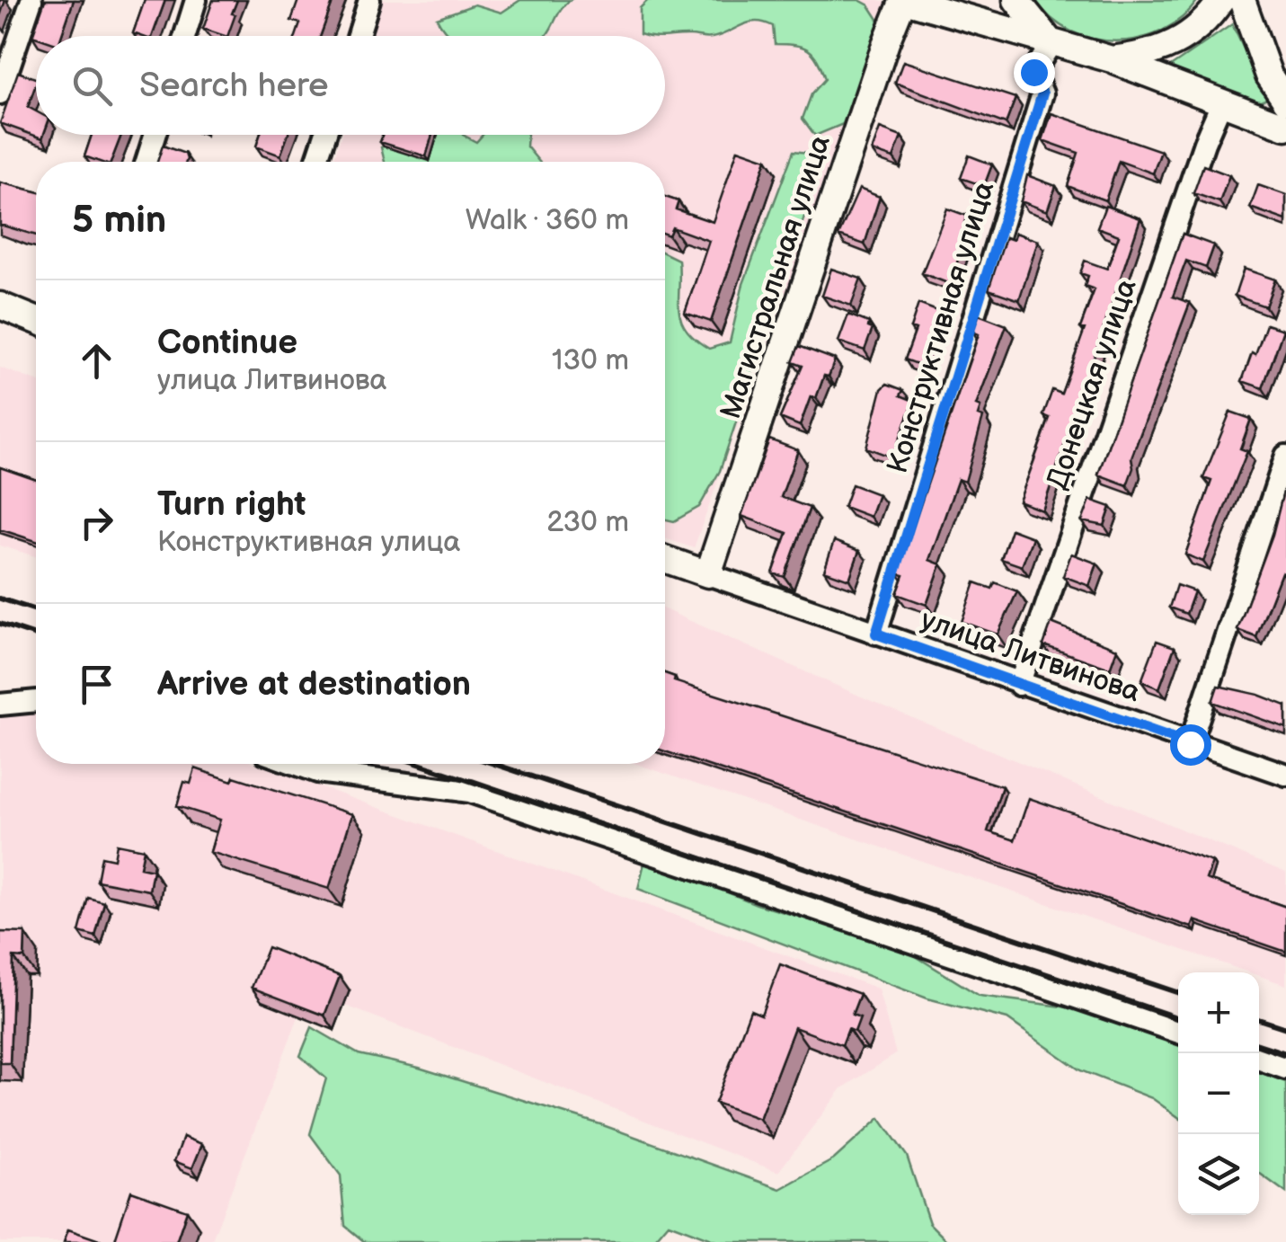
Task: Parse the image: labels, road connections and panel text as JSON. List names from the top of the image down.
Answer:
{
  "streets": {
    "main road": ["Магистральная улица", "улица Литвинова"],
    "street": ["Конструктивная улица", "Донецкая улица"]
  },
  "crossings": [
    ["Магистральная улица", "улица Литвинова"],
    ["Конструктивная улица", "улица Литвинова"],
    ["Донецкая улица", "улица Литвинова"]
  ],
  "page": {
    "search": "Search here",
    "heading": ["5 min", "Walk · 360 m"],
    "list": [
      ["Continue", "улица Литвинова", "130 m"],
      ["Turn right", "Конструктивная улица", "230 m"],
      "Arrive at destination"
    ],
    "map_buttons": ["+", "−"]
  }
}
